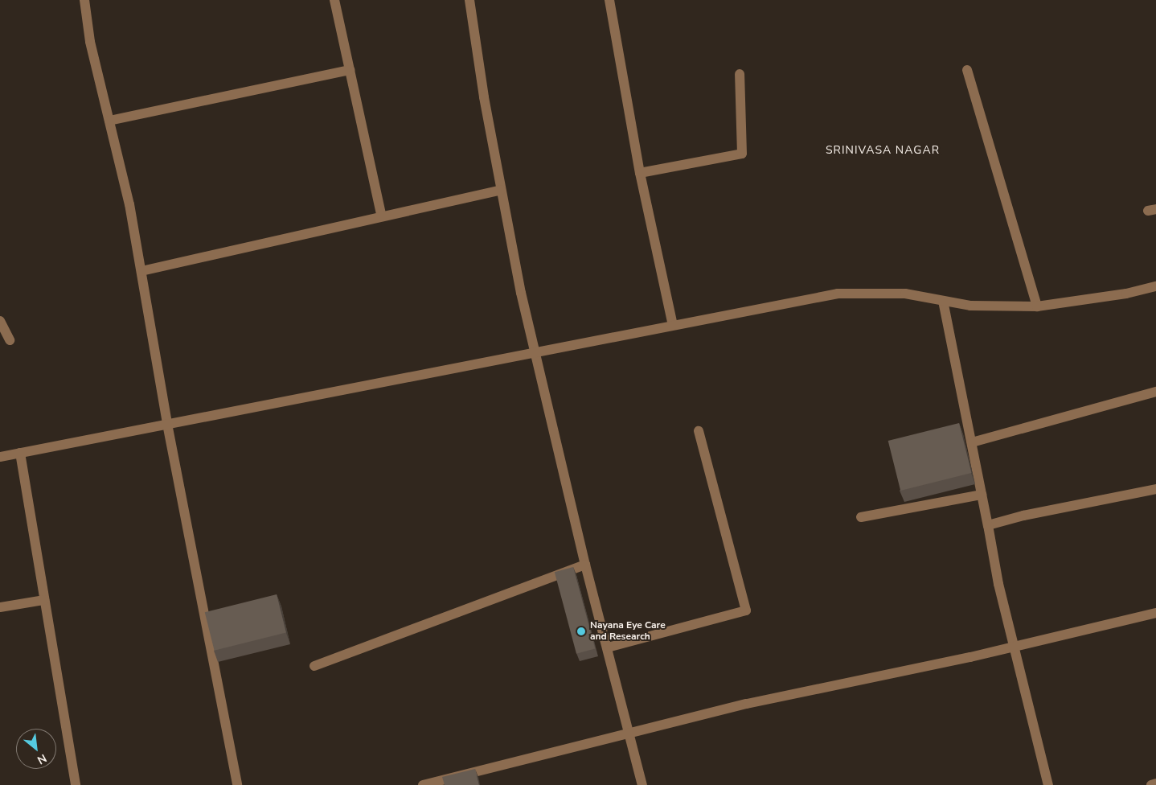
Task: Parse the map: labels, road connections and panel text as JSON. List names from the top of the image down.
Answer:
{
  "districts": ["SRINIVASA NAGAR"],
  "places": ["Nayana Eye Care and Research"],
  "north": "bottom right"
}
